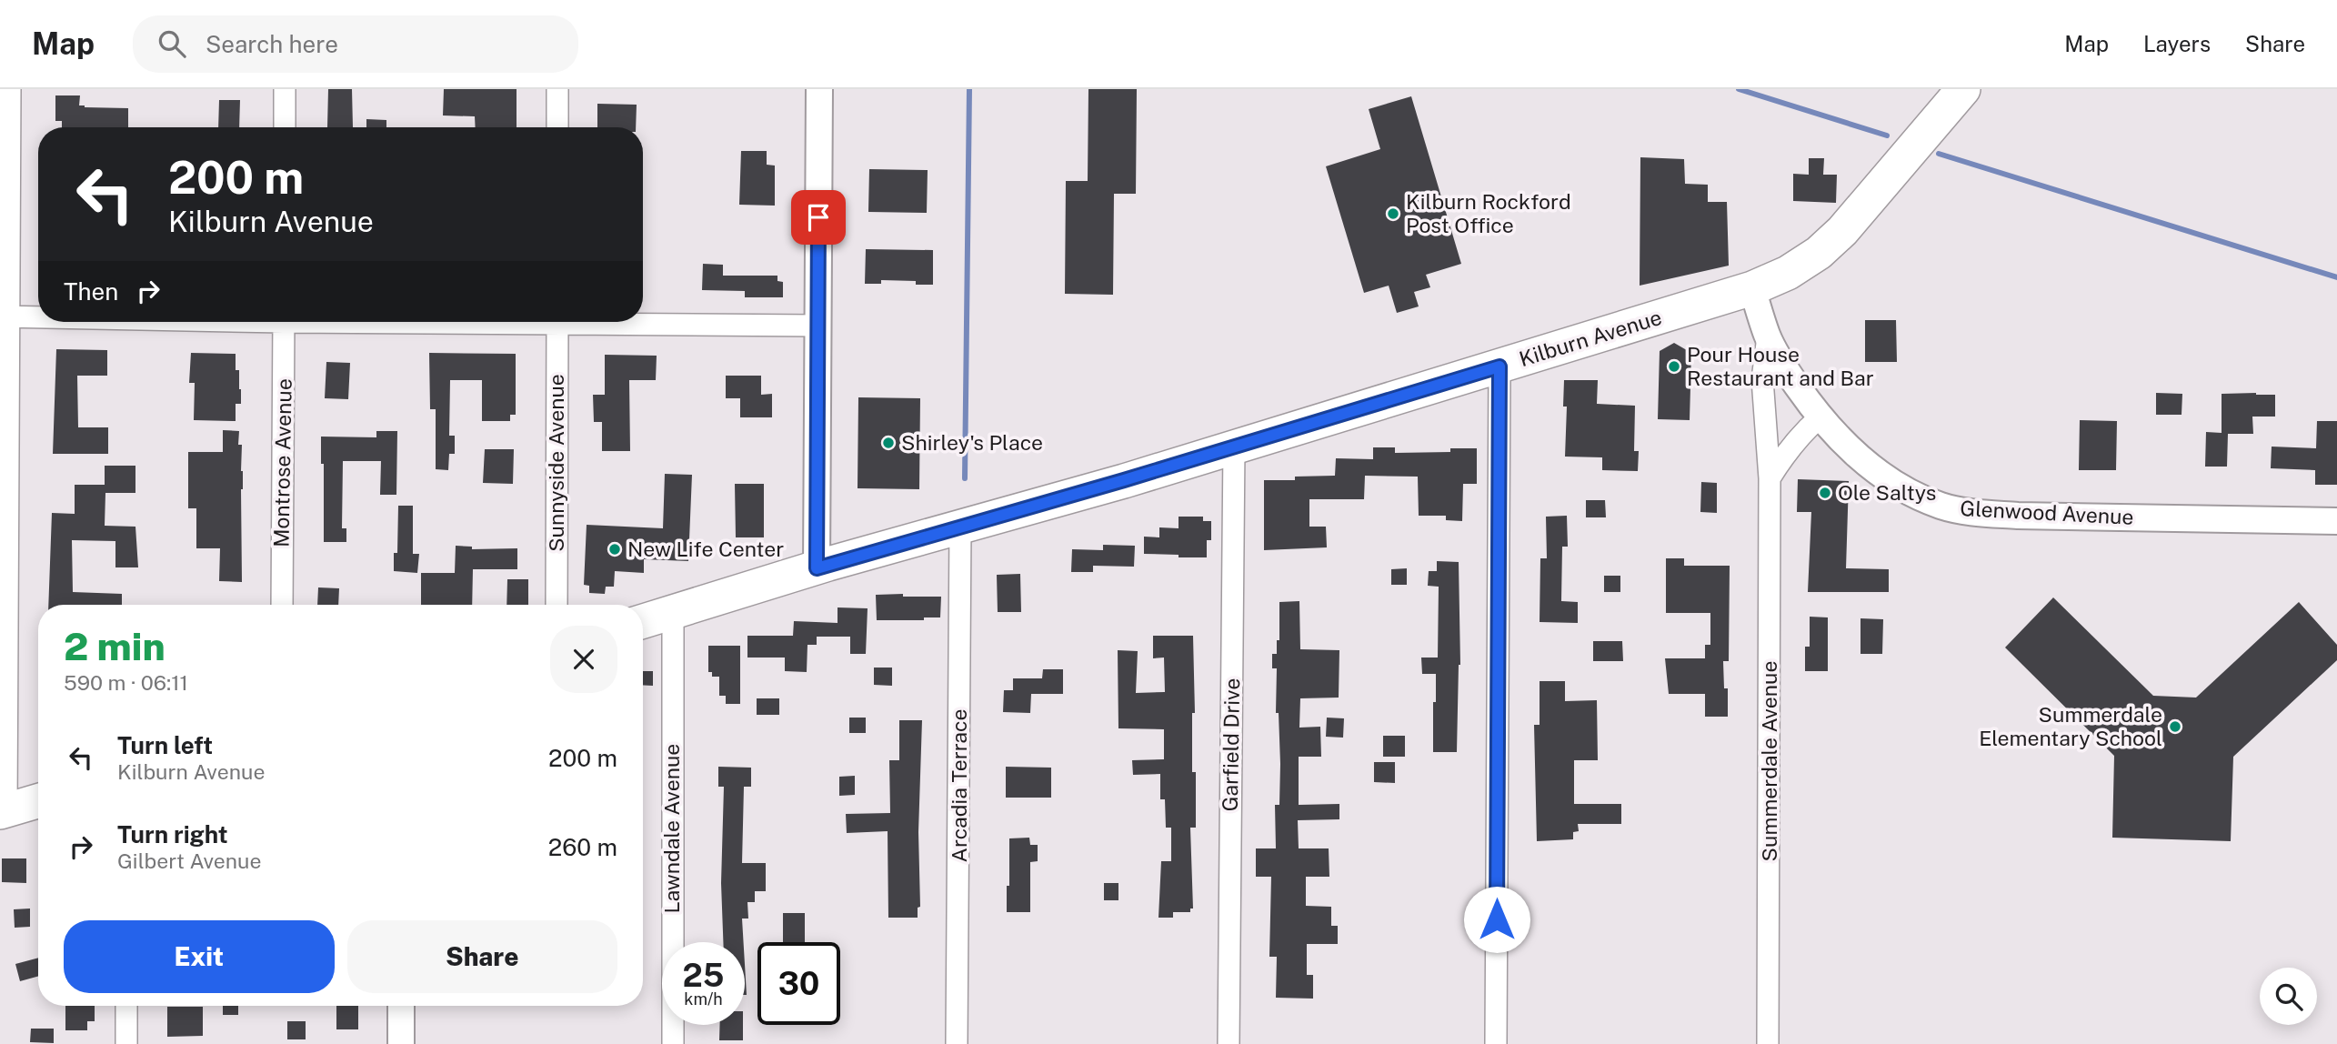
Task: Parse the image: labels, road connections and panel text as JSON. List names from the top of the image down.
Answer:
{
  "streets": {
    "main road": ["Kilburn Avenue"],
    "street": [
      "Montrose Avenue",
      "Sunnyside Avenue",
      "Glenwood Avenue",
      "Garfield Drive",
      "Summerdale Avenue",
      "Arcadia Terrace",
      "Lawndale Avenue"
    ]
  },
  "crossings": [
    ["Kilburn Avenue", "Glenwood Avenue"],
    ["Kilburn Avenue", "Garfield Drive"],
    ["Kilburn Avenue", "Arcadia Terrace"],
    ["Kilburn Avenue", "Lawndale Avenue"],
    ["Glenwood Avenue", "Summerdale Avenue"]
  ],
  "places": [
    "Kilburn Rockford Post Office",
    "Pour House Restaurant and Bar",
    "Shirley's Place",
    "Ole Saltys",
    "New Life Center",
    "Summerdale Elementary School"
  ],
  "page": {
    "header": "Map",
    "search": "Search here",
    "nav": ["Map", "Layers", "Share"],
    "turn": ["200 m", "Kilburn Avenue"],
    "then": "Then",
    "heading": ["2 min", "590 m · 06:11"],
    "list": [
      {
        "name": "Turn left",
        "note": "Kilburn Avenue",
        "value": "200 m"
      },
      {
        "name": "Turn right",
        "note": "Gilbert Avenue",
        "value": "260 m"
      }
    ],
    "buttons": ["Exit", "Share"],
    "speed": "25 km/h",
    "limit": "30"
  }
}
